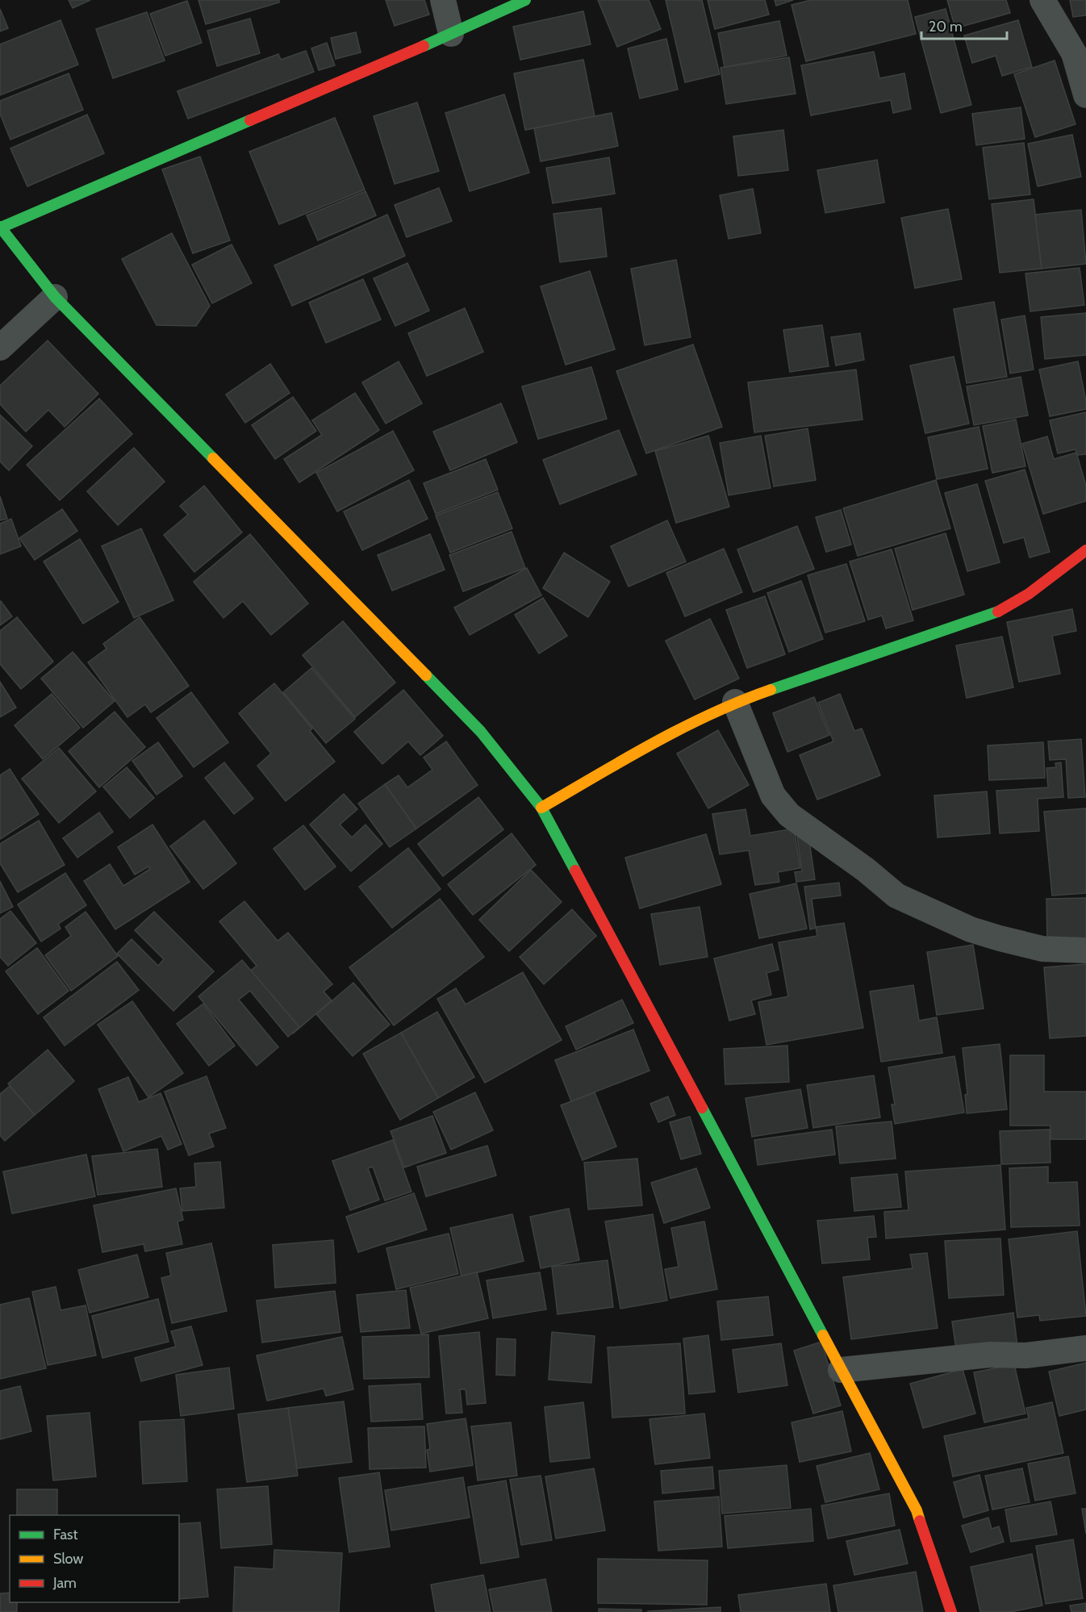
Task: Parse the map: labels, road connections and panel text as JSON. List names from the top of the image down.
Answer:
{
  "legend": ["Fast", "Slow", "Jam"],
  "scale_bar": "20 m"
}
